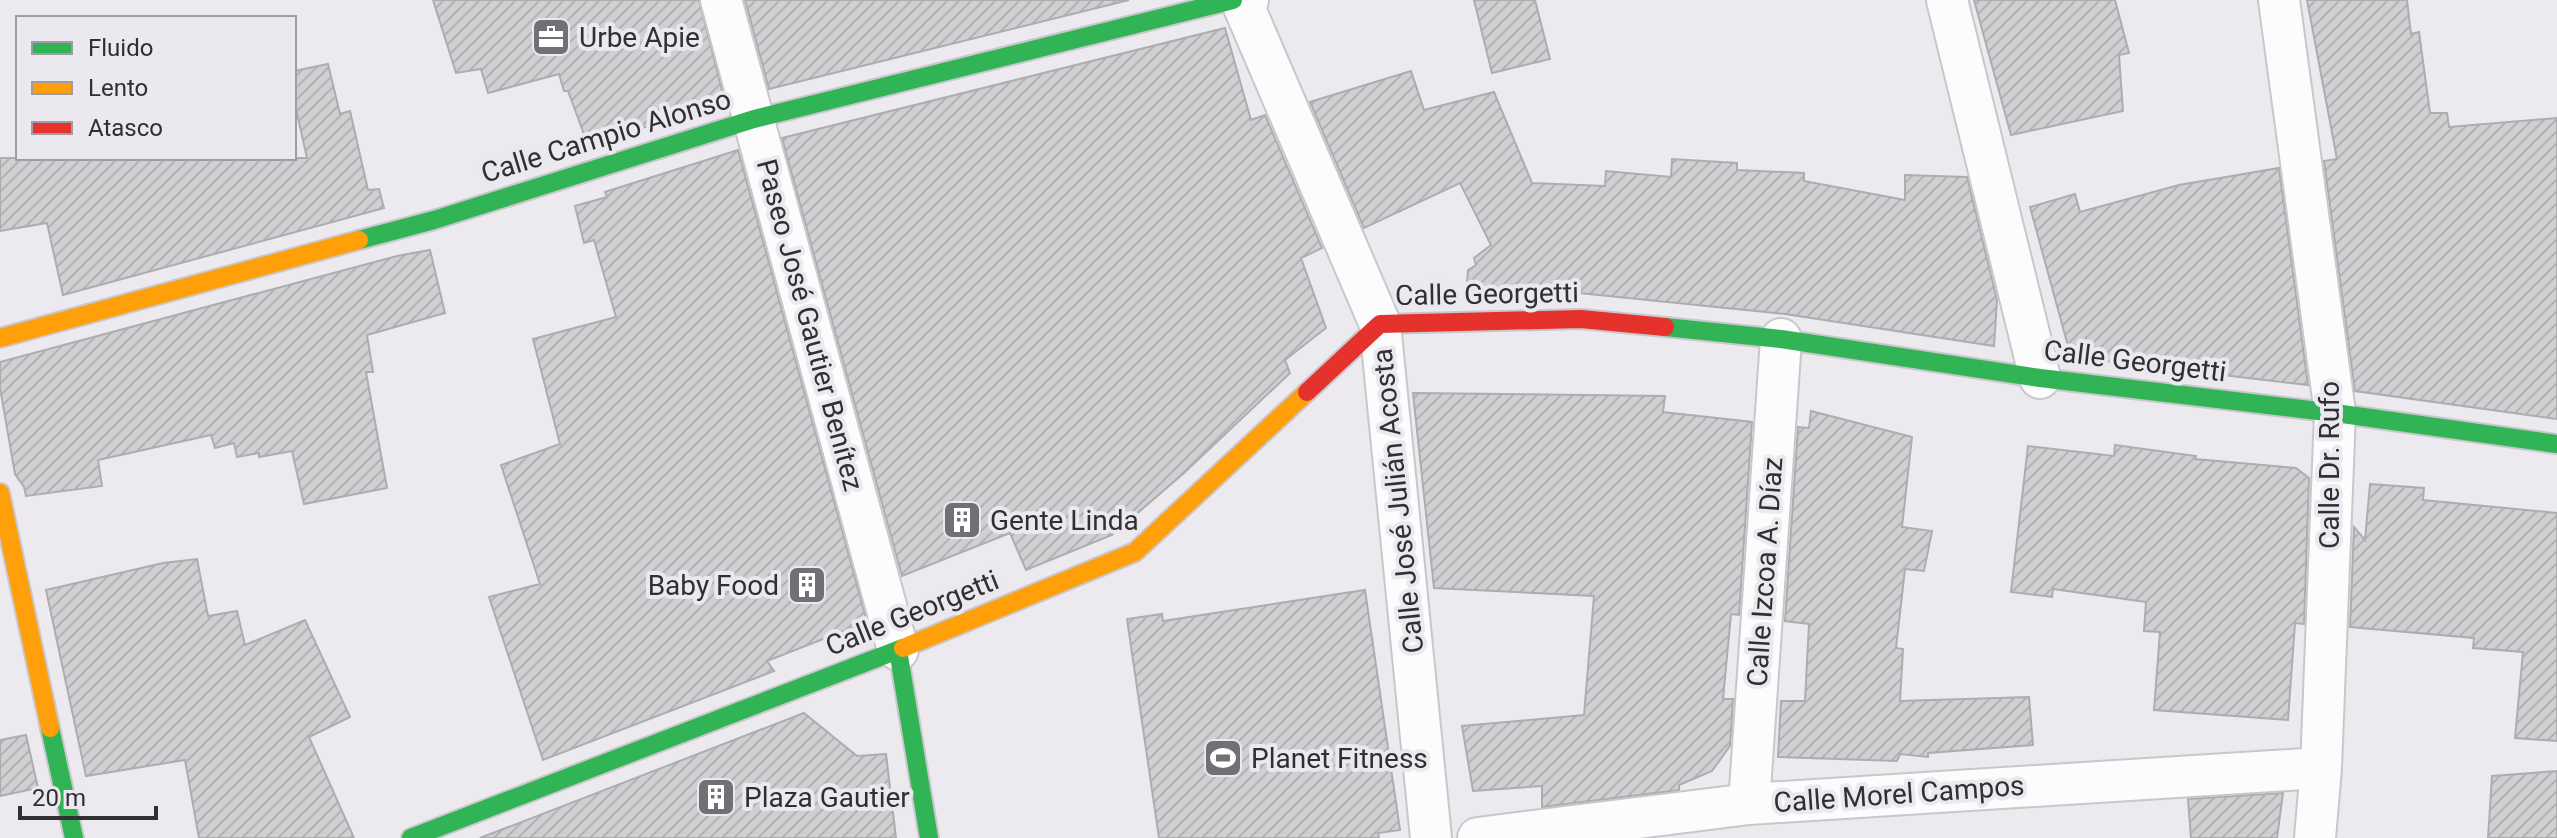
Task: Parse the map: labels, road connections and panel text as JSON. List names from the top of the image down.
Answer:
{
  "streets": {
    "main road": ["Calle Campio Alonso", "Calle Georgetti"],
    "street": [
      "Paseo José Gautier Benítez",
      "Calle Dr. Rufo",
      "Calle José Julián Acosta",
      "Calle Izcoa A. Díaz",
      "Calle Morel Campos"
    ]
  },
  "crossings": [
    ["Calle Campio Alonso", "Paseo José Gautier Benítez"],
    ["Calle Georgetti", "Paseo José Gautier Benítez"],
    ["Calle Georgetti", "Calle Dr. Rufo"],
    ["Calle Georgetti", "Calle José Julián Acosta"],
    ["Calle Georgetti", "Calle Izcoa A. Díaz"],
    ["Calle Dr. Rufo", "Calle Morel Campos"],
    ["Calle Izcoa A. Díaz", "Calle Morel Campos"]
  ],
  "places": {
    "office": ["Urbe Apie"],
    "building": ["Gente Linda", "Baby Food", "Plaza Gautier"],
    "sports": ["Planet Fitness"]
  },
  "legend": ["Fluido", "Lento", "Atasco"],
  "scale_bar": "20 m"
}
